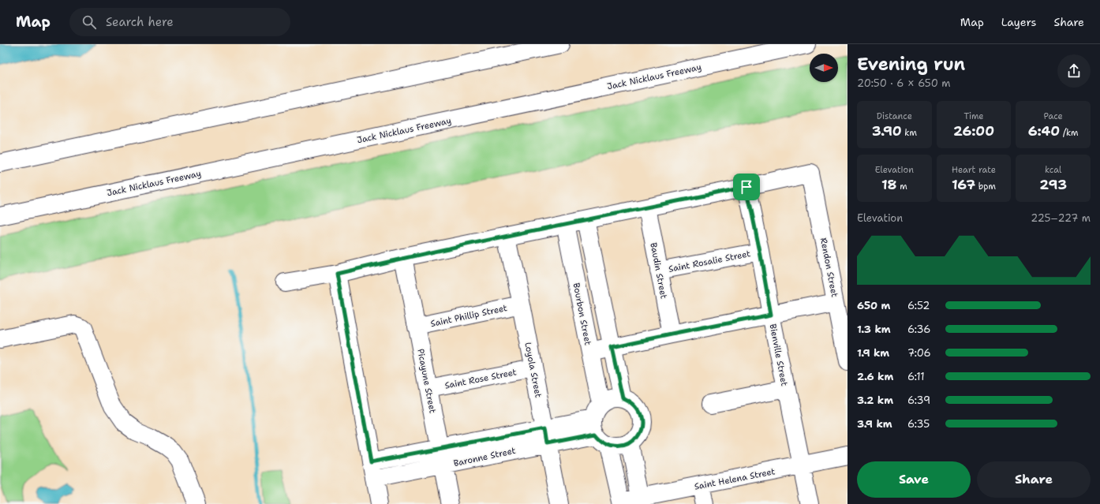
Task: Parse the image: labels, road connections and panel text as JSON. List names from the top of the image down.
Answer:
{
  "streets": {
    "main road": [
      "Jack Nicklaus Freeway",
      "Saint Rosalie Street",
      "Rendon Street",
      "Baudin Street",
      "Bourbon Street",
      "Saint Phillip Street",
      "Bienville Street",
      "Loyola Street",
      "Saint Rose Street",
      "Picayune Street",
      "Baronne Street",
      "Saint Helena Street"
    ]
  },
  "crossings": [
    ["Saint Rosalie Street", "Baudin Street"],
    ["Saint Rosalie Street", "Bienville Street"],
    ["Rendon Street", "Bienville Street"],
    ["Bourbon Street", "Baronne Street"],
    ["Saint Phillip Street", "Loyola Street"],
    ["Saint Phillip Street", "Picayune Street"],
    ["Bienville Street", "Saint Helena Street"],
    ["Loyola Street", "Saint Rose Street"],
    ["Loyola Street", "Baronne Street"],
    ["Saint Rose Street", "Picayune Street"],
    ["Picayune Street", "Baronne Street"]
  ],
  "north": "right",
  "page": {
    "header": "Map",
    "search": "Search here",
    "nav": ["Map", "Layers", "Share"],
    "heading": ["Evening run", "20:50 · 6 × 650 m"],
    "stats": [
      ["Distance", "3.90 km"],
      ["Time", "26:00"],
      ["Pace", "6:40 /km"],
      ["Elevation", "18 m"],
      ["Heart rate", "167 bpm"],
      ["kcal", "293"]
    ],
    "chart": ["Elevation", "225–227 m"],
    "list": [
      {
        "name": "650 m",
        "note": "6:52"
      },
      {
        "name": "1.3 km",
        "note": "6:36"
      },
      {
        "name": "1.9 km",
        "note": "7:06"
      },
      {
        "name": "2.6 km",
        "note": "6:11"
      },
      {
        "name": "3.2 km",
        "note": "6:39"
      },
      {
        "name": "3.9 km",
        "note": "6:35"
      }
    ],
    "buttons": ["Save", "Share"]
  }
}
